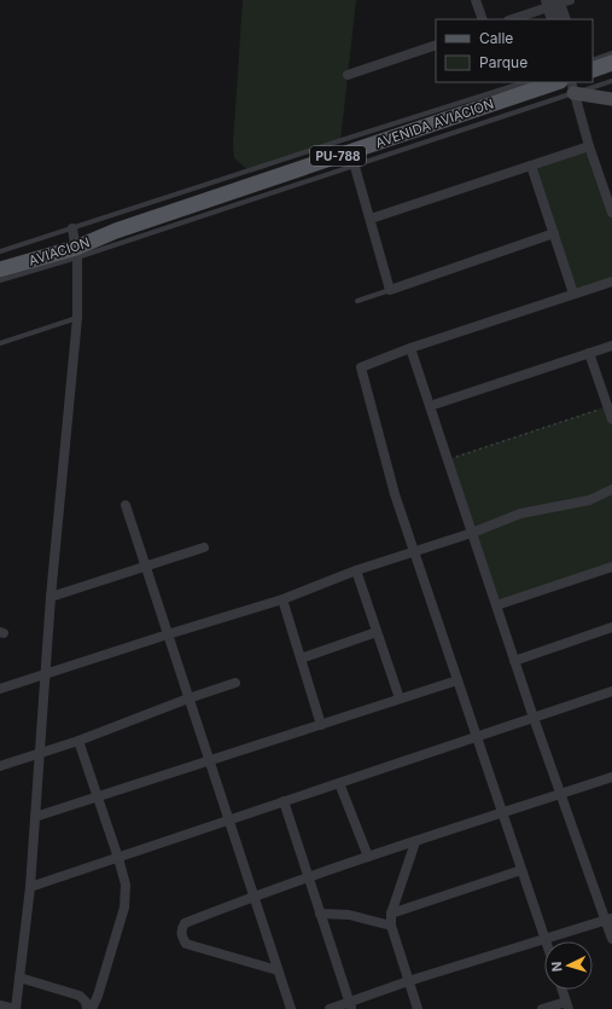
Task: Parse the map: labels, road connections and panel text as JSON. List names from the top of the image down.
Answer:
{
  "streets": {
    "main road": ["AVENIDA AVIACION", "PU-788", "AVIACION"]
  },
  "crossings": [
    ["AVENIDA AVIACION", "AVIACION"]
  ],
  "legend": ["Calle", "Parque"],
  "north": "left"
}
